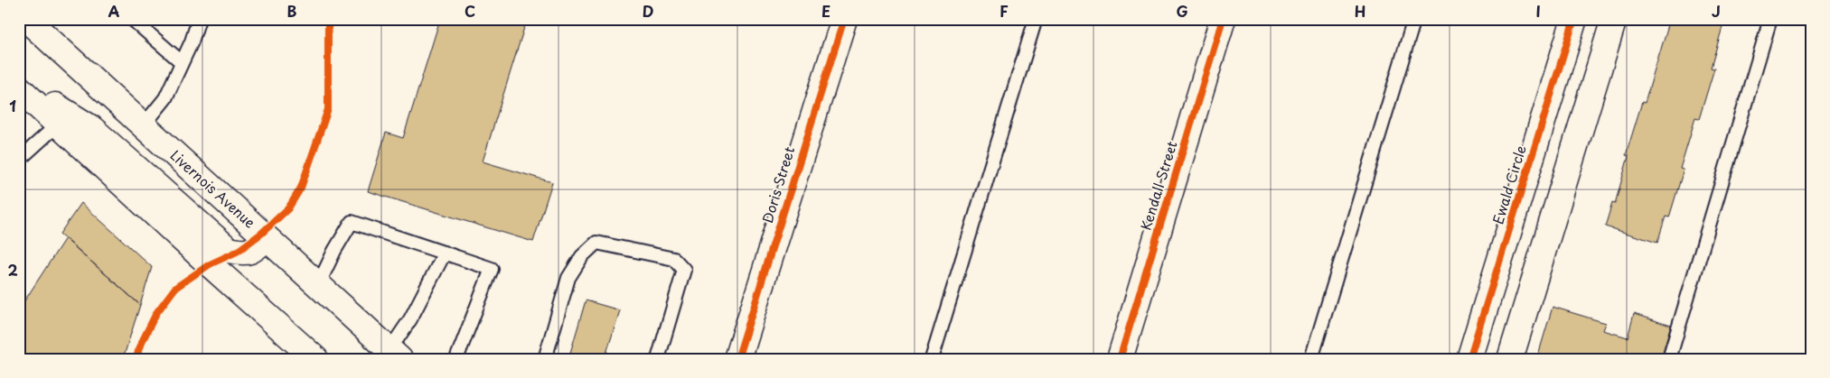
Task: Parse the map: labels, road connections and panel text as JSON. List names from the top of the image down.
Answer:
{
  "streets": {
    "street": [
      "Doris Street",
      "Ewald Circle",
      "Kendall Street",
      "Livernois Avenue"
    ]
  },
  "grid": {
    "columns": [
      "A",
      "B",
      "C",
      "D",
      "E",
      "F",
      "G",
      "H",
      "I",
      "J"
    ],
    "rows": ["1", "2"]
  }
}
